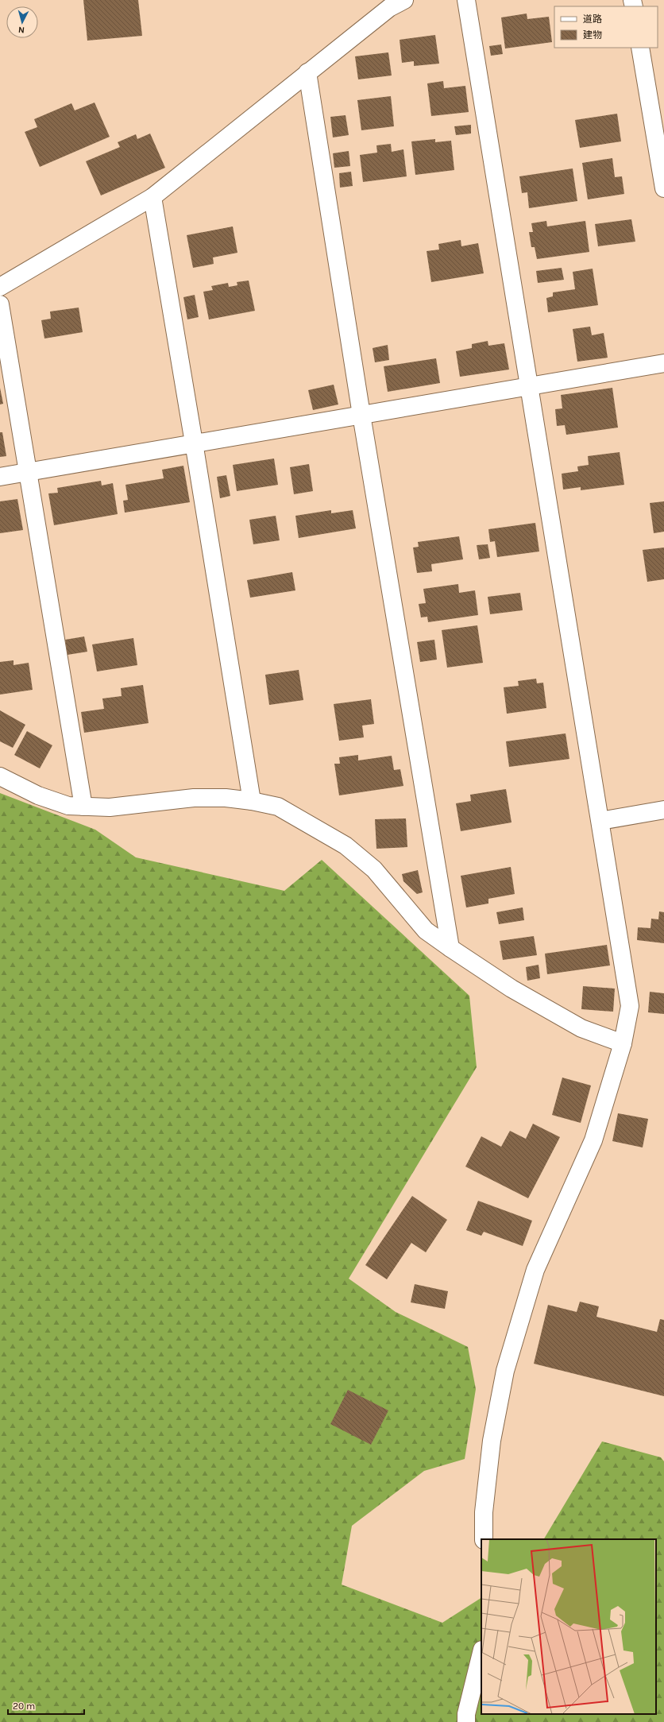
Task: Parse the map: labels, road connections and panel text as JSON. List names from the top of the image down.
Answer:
{
  "legend": ["道路", "建物"],
  "scale_bar": "20 m",
  "north": "bottom"
}
